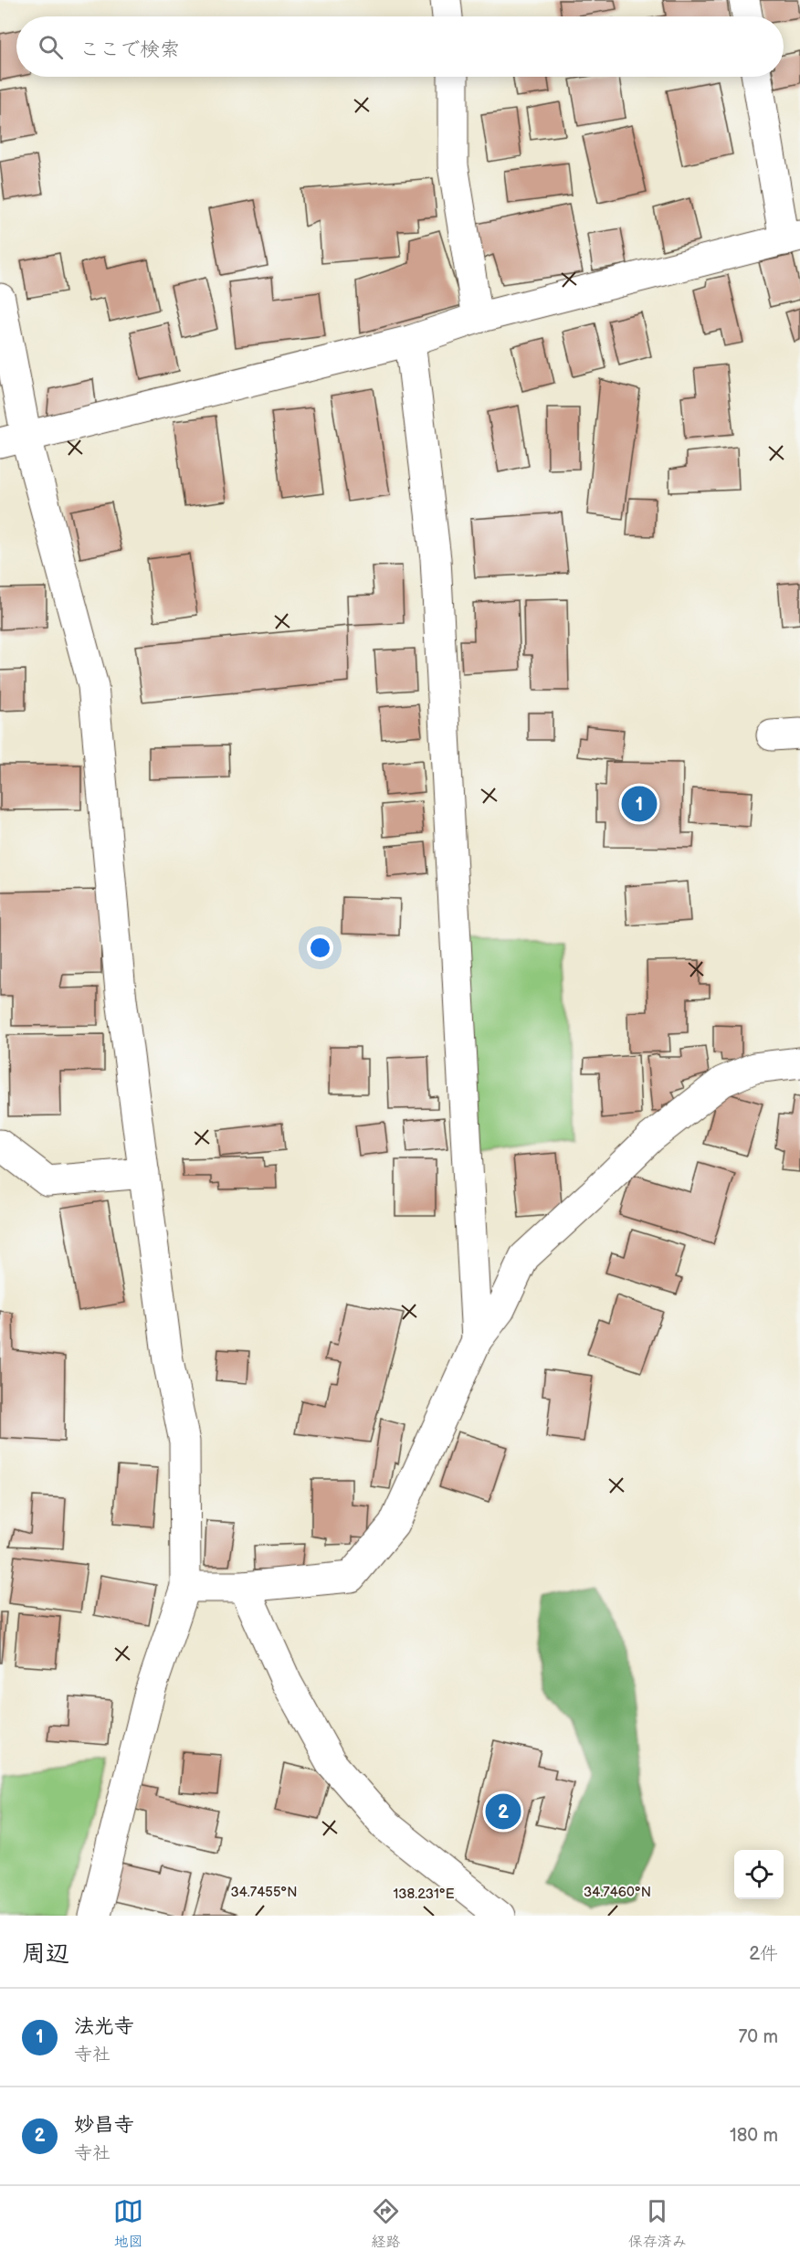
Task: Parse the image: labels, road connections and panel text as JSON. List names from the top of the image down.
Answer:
{
  "page": {
    "search": "ここで検索",
    "pins": ["1", "2"],
    "heading": ["周辺", "2件"],
    "list": [
      {
        "mark": "1",
        "name": "法光寺",
        "note": "寺社",
        "value": "70 m"
      },
      {
        "mark": "2",
        "name": "妙昌寺",
        "note": "寺社",
        "value": "180 m"
      }
    ],
    "nav": ["地図", "経路", "保存済み"]
  },
  "coordinates": ["34.7455°N", "34.7460°N", "138.231°E"]
}
